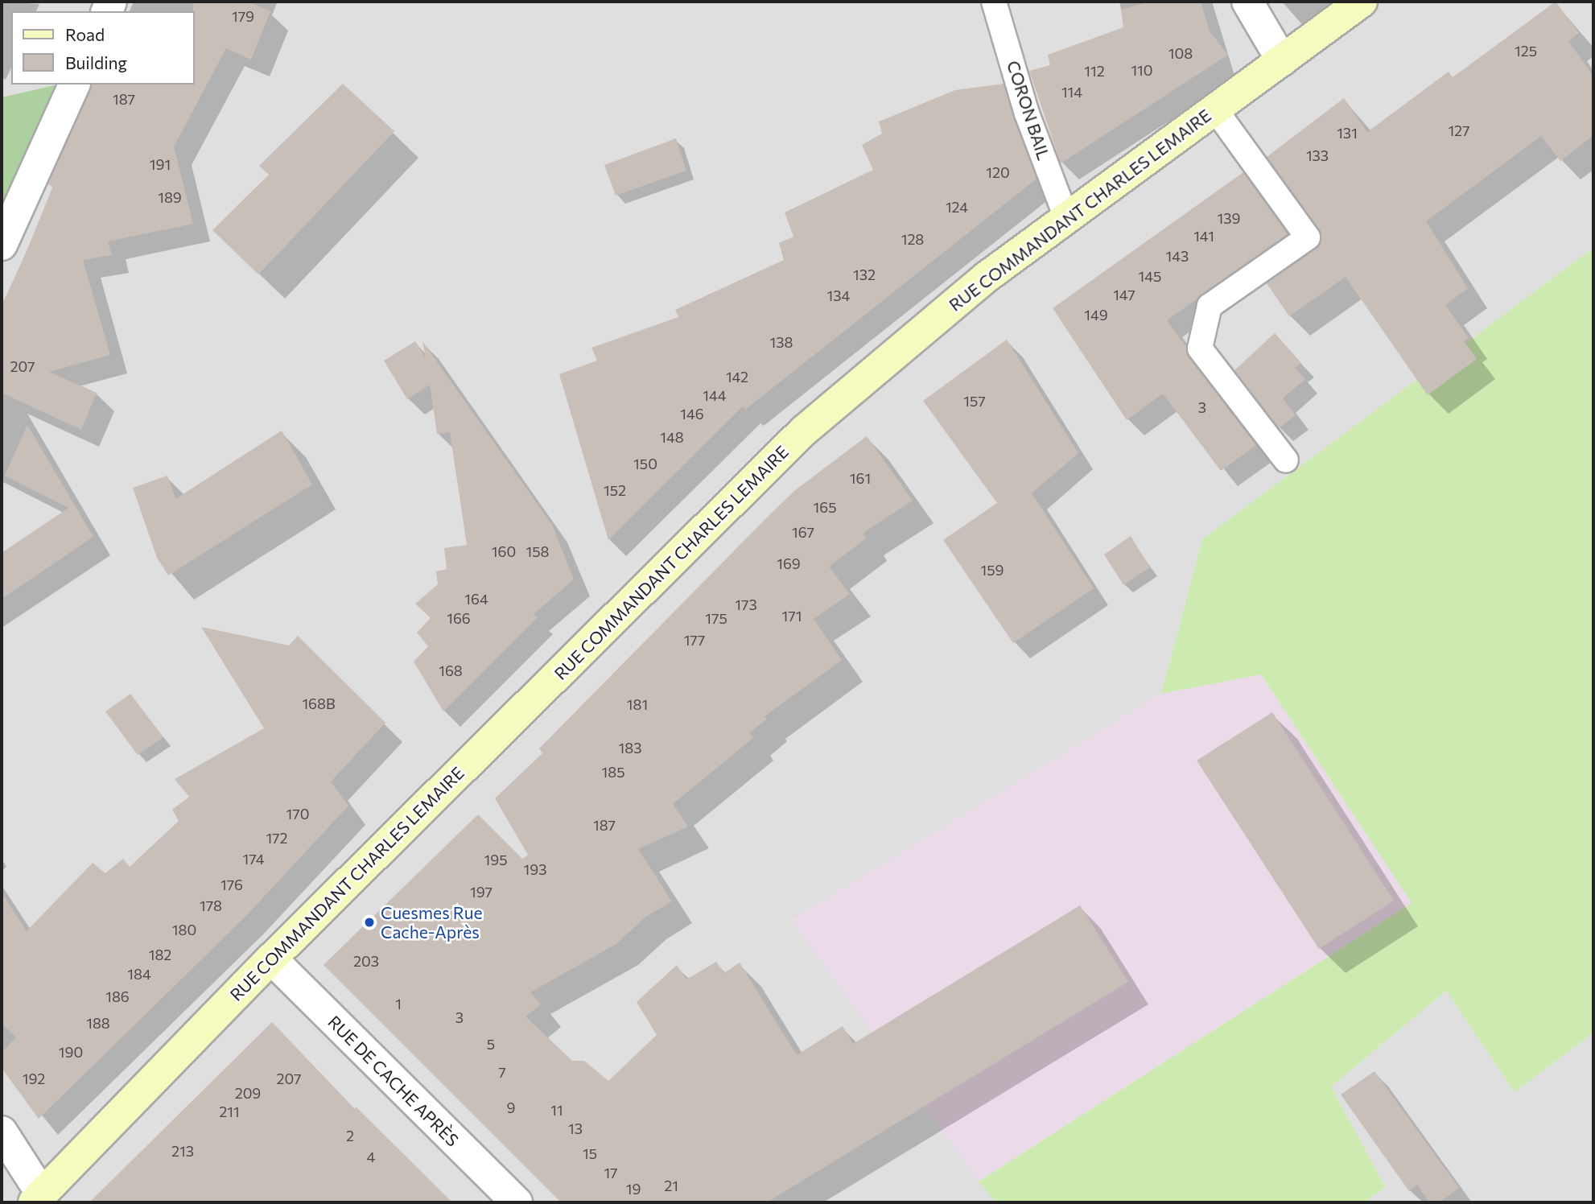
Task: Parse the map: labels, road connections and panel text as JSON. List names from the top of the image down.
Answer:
{
  "streets": {
    "street": ["RUE COMMANDANT CHARLES LEMAIRE", "RUE DE CACHE APRÈS"],
    "lane": ["CORON BAIL"]
  },
  "crossings": [
    ["CORON BAIL", "RUE COMMANDANT CHARLES LEMAIRE"],
    ["RUE COMMANDANT CHARLES LEMAIRE", "RUE DE CACHE APRÈS"]
  ],
  "places": ["Cuesmes Rue Cache-Après"],
  "house_numbers": [
    "179",
    "125",
    "108",
    "110",
    "112",
    "114",
    "187",
    "127",
    "131",
    "133",
    "191",
    "120",
    "189",
    "124",
    "139",
    "141",
    "128",
    "143",
    "132",
    "145",
    "147",
    "134",
    "149",
    "138",
    "207",
    "142",
    "144",
    "157",
    "3",
    "146",
    "148",
    "150",
    "161",
    "152",
    "165",
    "167",
    "160",
    "158",
    "169",
    "159",
    "164",
    "173",
    "171",
    "166",
    "175",
    "177",
    "168",
    "168B",
    "181",
    "183",
    "185",
    "170",
    "187",
    "172",
    "174",
    "195",
    "193",
    "176",
    "197",
    "178",
    "180",
    "182",
    "203",
    "184",
    "186",
    "1",
    "3",
    "188",
    "5",
    "190",
    "7",
    "192",
    "207",
    "209",
    "9",
    "11",
    "211",
    "13",
    "2",
    "213",
    "15",
    "4",
    "17",
    "21",
    "19"
  ],
  "legend": ["Road", "Building"]
}
